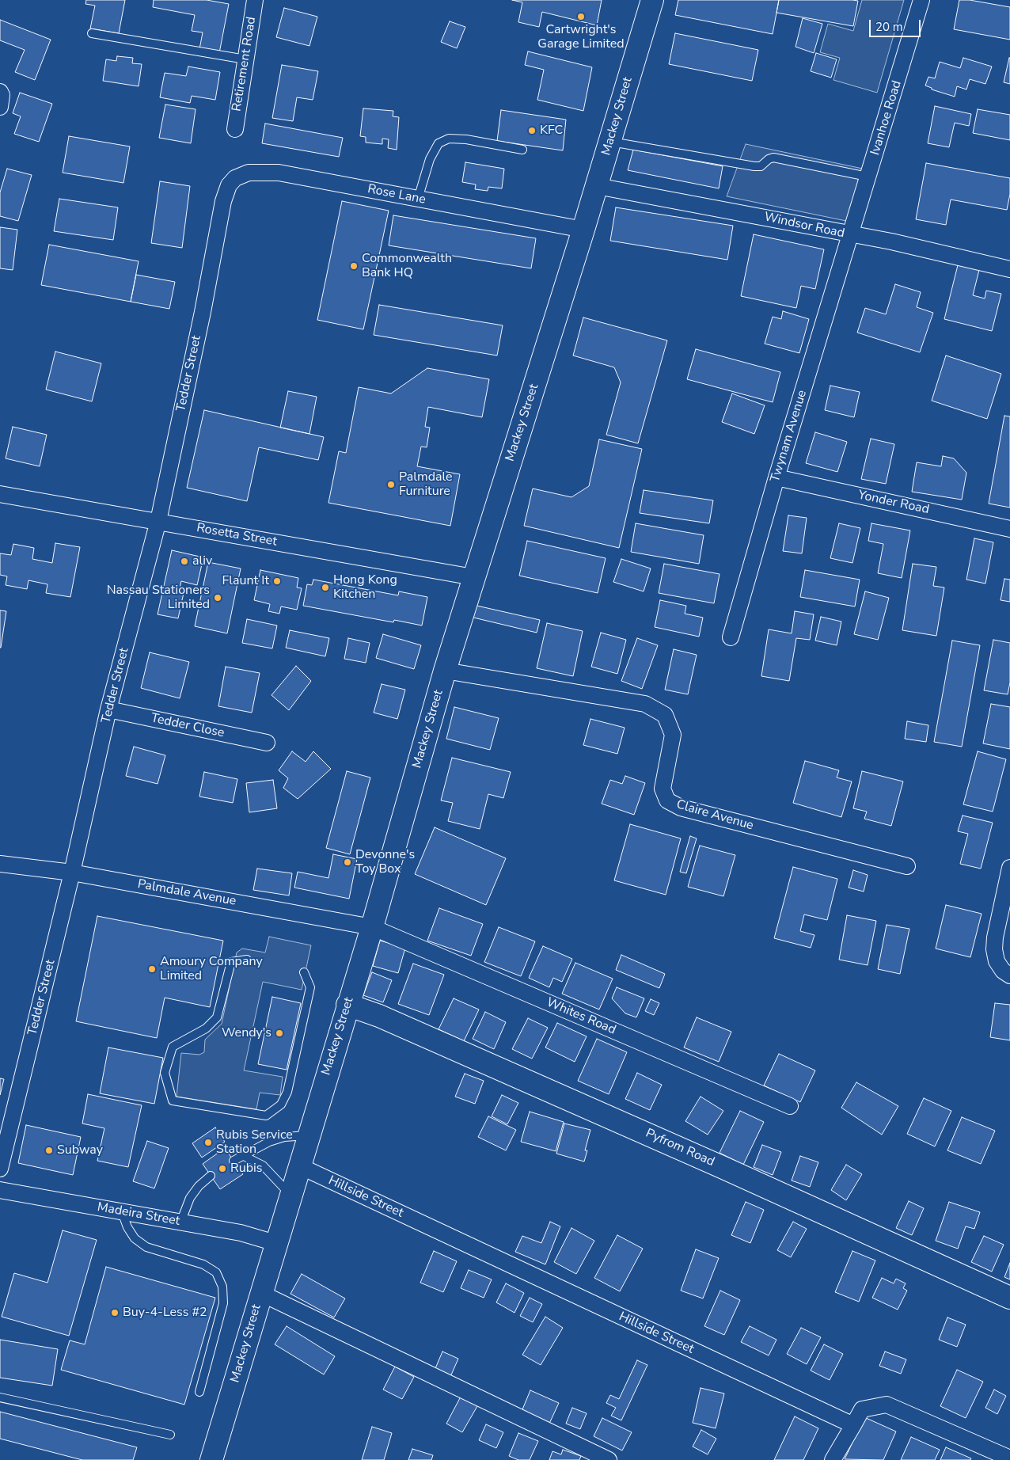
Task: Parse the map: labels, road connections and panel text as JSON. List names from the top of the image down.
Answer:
{
  "streets": {
    "main road": ["Mackey Street", "Pyfrom Road"],
    "street": [
      "Retirement Road",
      "Ivanhoe Road",
      "Rose Lane",
      "Windsor Road",
      "Tedder Street",
      "Twynam Avenue",
      "Yonder Road",
      "Rosetta Street",
      "Tedder Close",
      "Claire Avenue",
      "Palmdale Avenue",
      "Whites Road",
      "Hillside Street",
      "Madeira Street"
    ]
  },
  "crossings": [
    ["Mackey Street", "Rose Lane"],
    ["Mackey Street", "Windsor Road"],
    ["Mackey Street", "Rosetta Street"],
    ["Mackey Street", "Claire Avenue"],
    ["Mackey Street", "Palmdale Avenue"],
    ["Mackey Street", "Whites Road"],
    ["Mackey Street", "Pyfrom Road"],
    ["Mackey Street", "Hillside Street"],
    ["Mackey Street", "Madeira Street"],
    ["Ivanhoe Road", "Windsor Road"],
    ["Ivanhoe Road", "Twynam Avenue"],
    ["Rose Lane", "Tedder Street"],
    ["Windsor Road", "Twynam Avenue"],
    ["Tedder Street", "Rosetta Street"],
    ["Tedder Street", "Tedder Close"],
    ["Tedder Street", "Palmdale Avenue"],
    ["Twynam Avenue", "Yonder Road"],
    ["Palmdale Avenue", "Whites Road"]
  ],
  "places": [
    "Cartwright's Garage Limited",
    "KFC",
    "Commonwealth Bank HQ",
    "Palmdale Furniture",
    "aliv",
    "Flaunt It",
    "Hong Kong Kitchen",
    "Nassau Stationers Limited",
    "Devonne's Toy Box",
    "Amoury Company Limited",
    "Wendy's",
    "Rubis Service Station",
    "Subway",
    "Rubis",
    "Buy-4-Less #2"
  ],
  "scale_bar": "20 m"
}
